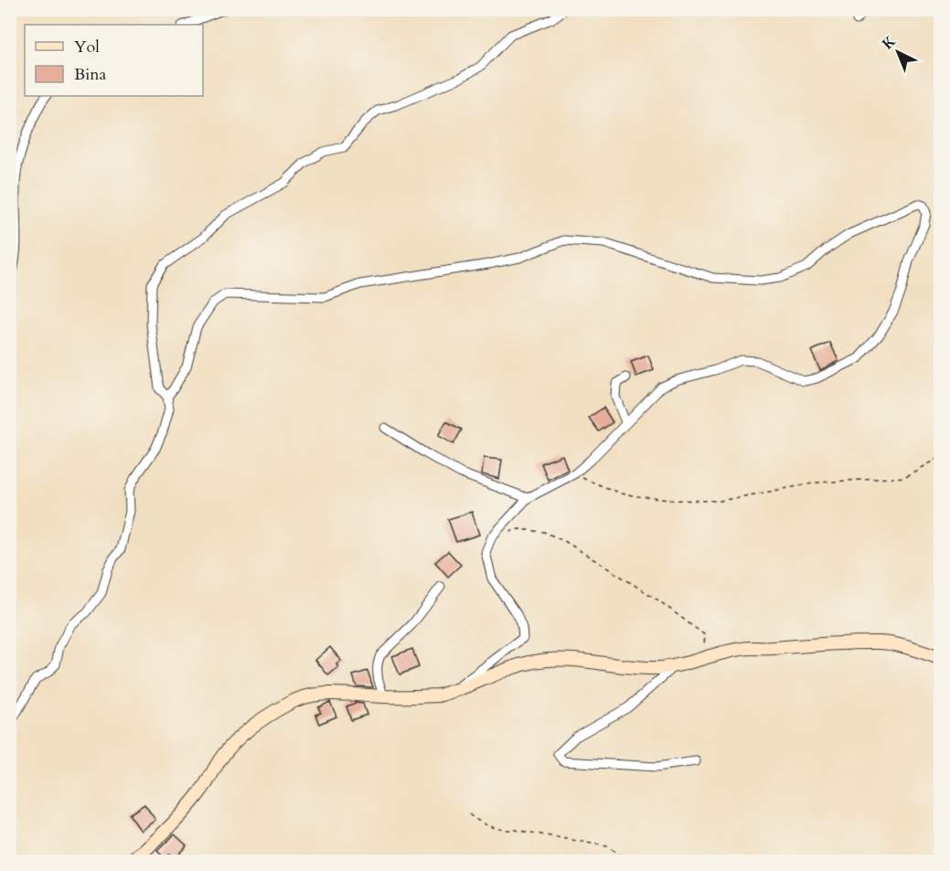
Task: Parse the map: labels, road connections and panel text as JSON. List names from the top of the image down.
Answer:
{
  "legend": ["Yol", "Bina"],
  "north": "top left"
}
